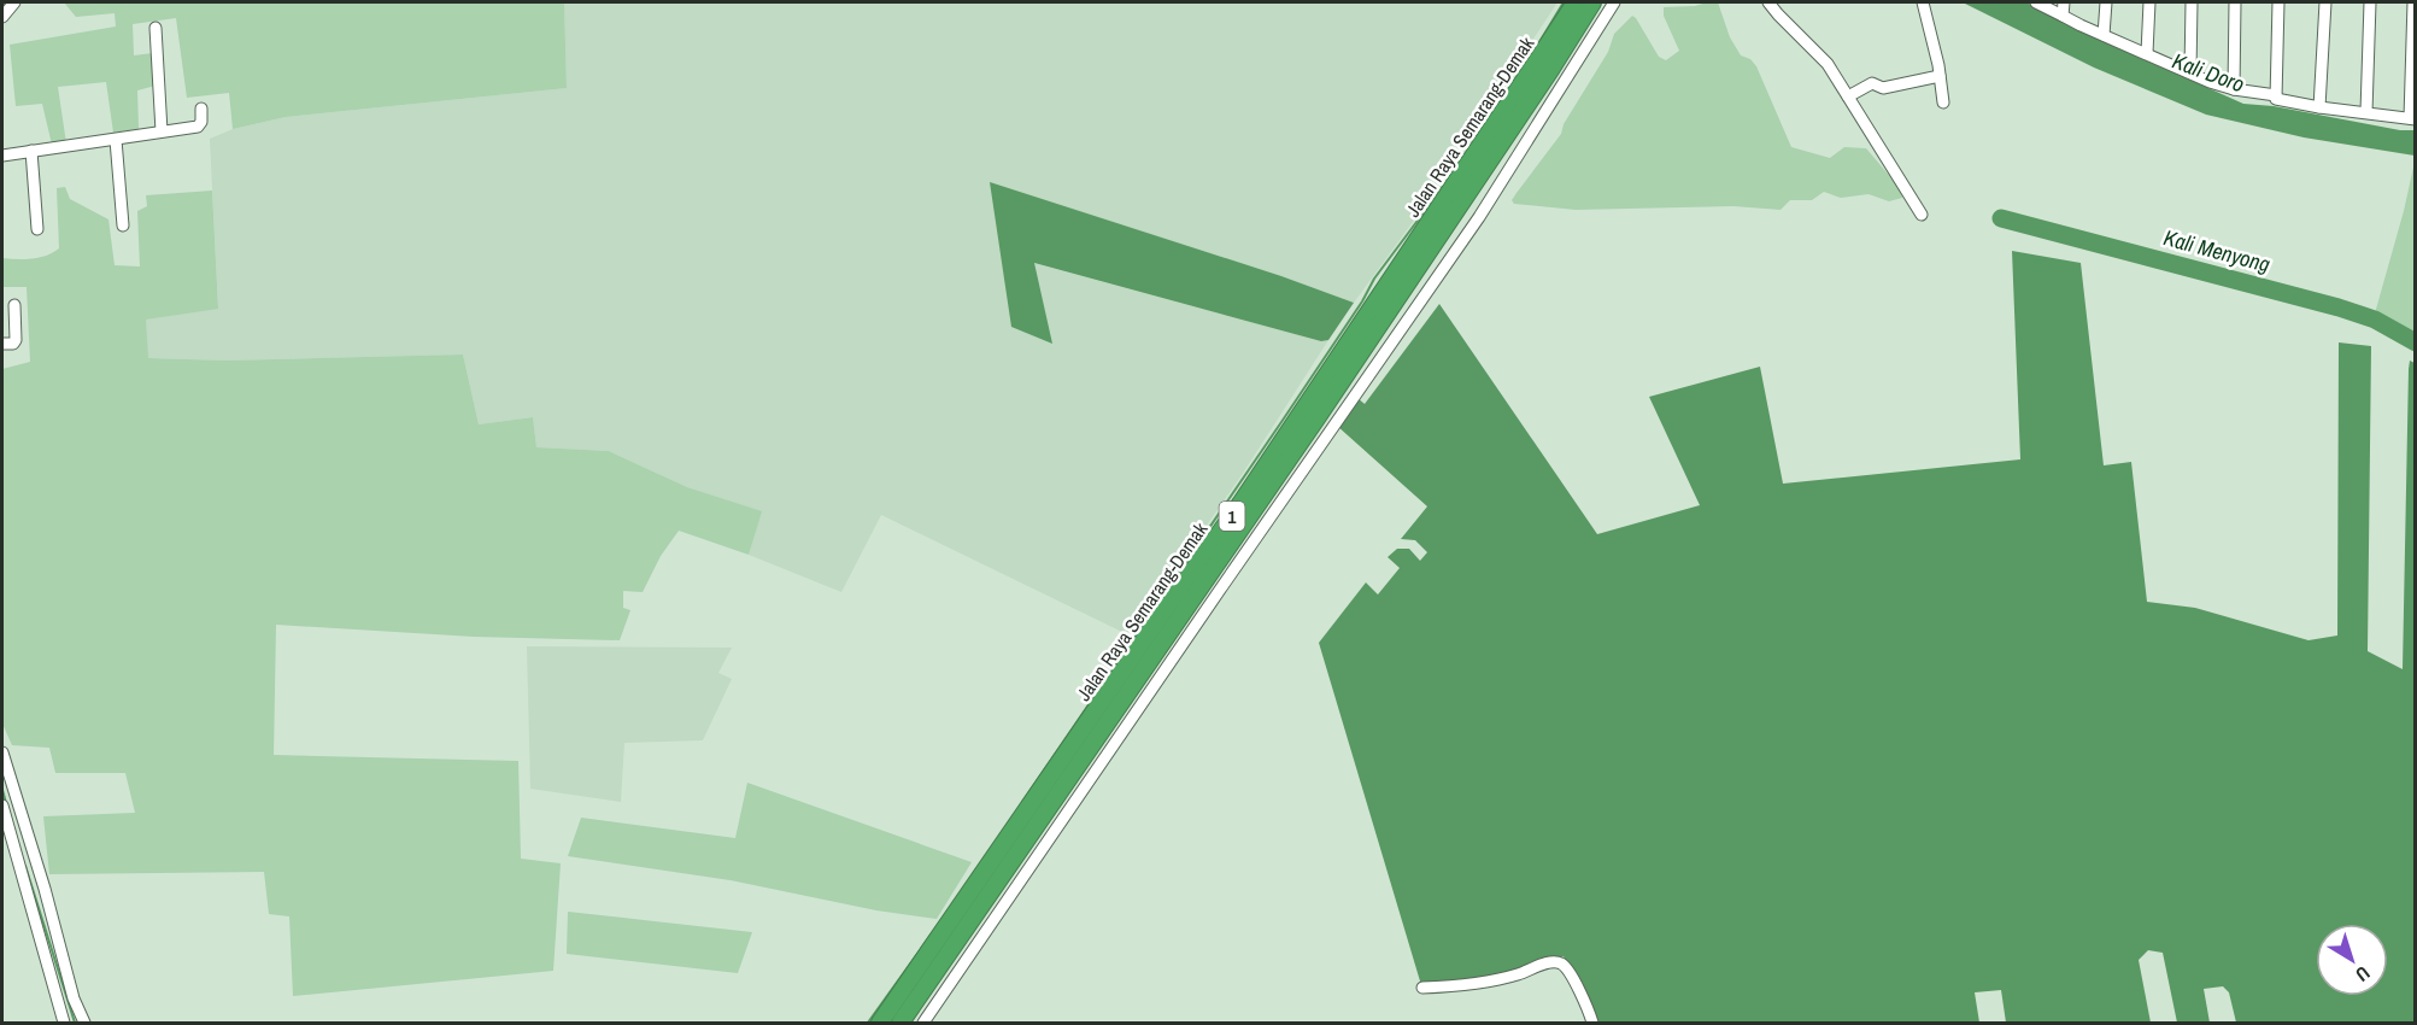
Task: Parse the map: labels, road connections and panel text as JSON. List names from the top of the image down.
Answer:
{
  "streets": {
    "highway": ["Jalan Raya Semarang-Demak", "1"]
  },
  "water": ["Kali Doro", "Kali Menyong"],
  "north": "bottom right"
}
